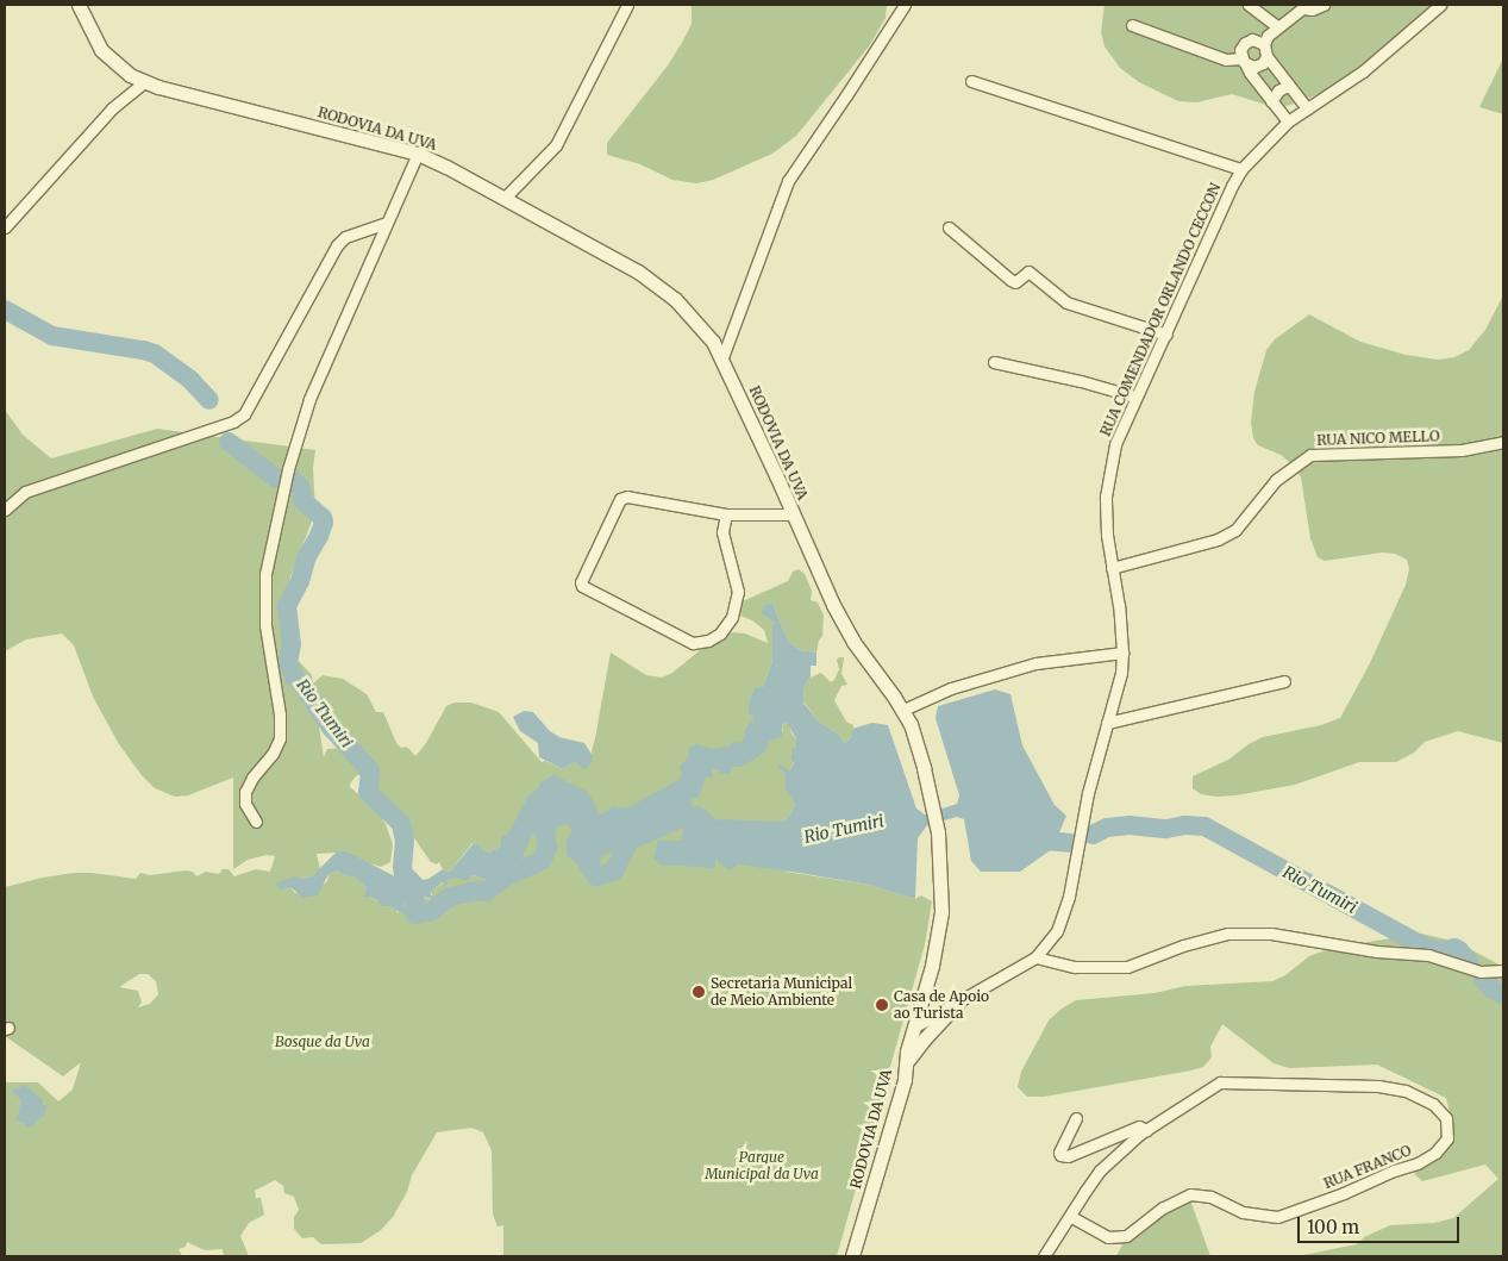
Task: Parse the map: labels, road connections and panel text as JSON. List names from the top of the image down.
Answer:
{
  "streets": {
    "street": [
      "RODOVIA DA UVA",
      "RUA COMENDADOR ORLANDO CECCON",
      "RUA NICO MELLO",
      "RUA FRANCO"
    ]
  },
  "crossings": [
    ["RODOVIA DA UVA", "RUA COMENDADOR ORLANDO CECCON"],
    ["RUA COMENDADOR ORLANDO CECCON", "RUA NICO MELLO"]
  ],
  "water": ["Rio Tumiri"],
  "parks": ["Bosque da Uva", "Parque Municipal da Uva"],
  "places": ["Secretaria Municipal de Meio Ambiente", "Casa de Apoio ao Turista"],
  "scale_bar": "100 m"
}
